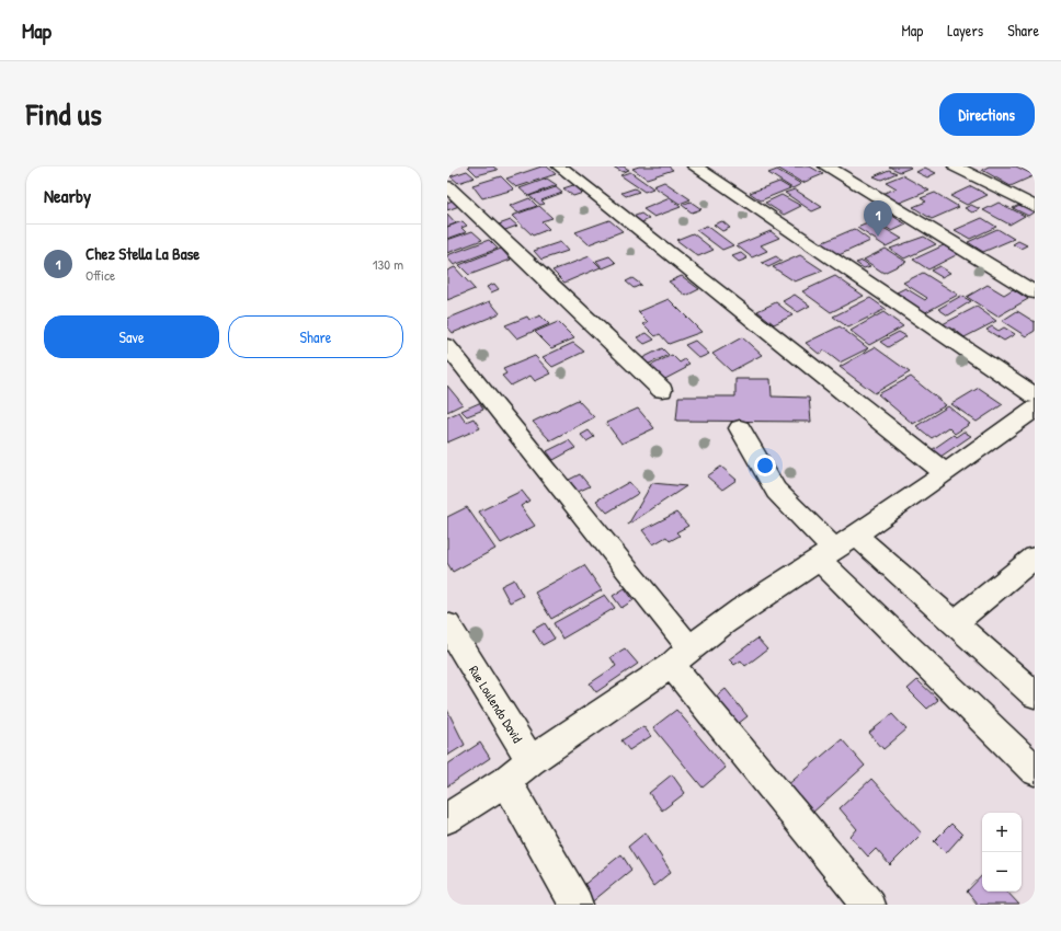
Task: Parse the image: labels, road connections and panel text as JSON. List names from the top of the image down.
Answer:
{
  "streets": {
    "street": ["Rue Loulendo David"]
  },
  "page": {
    "header": "Map",
    "nav": ["Map", "Layers", "Share"],
    "title": "Find us",
    "buttons": [
      "Directions",
      ["Save", "Share"]
    ],
    "heading": "Nearby",
    "pins": "1",
    "list": [
      {
        "mark": "1",
        "name": "Chez Stella La Base",
        "note": "Office",
        "value": "130 m"
      }
    ],
    "map_buttons": ["+", "−"]
  }
}
